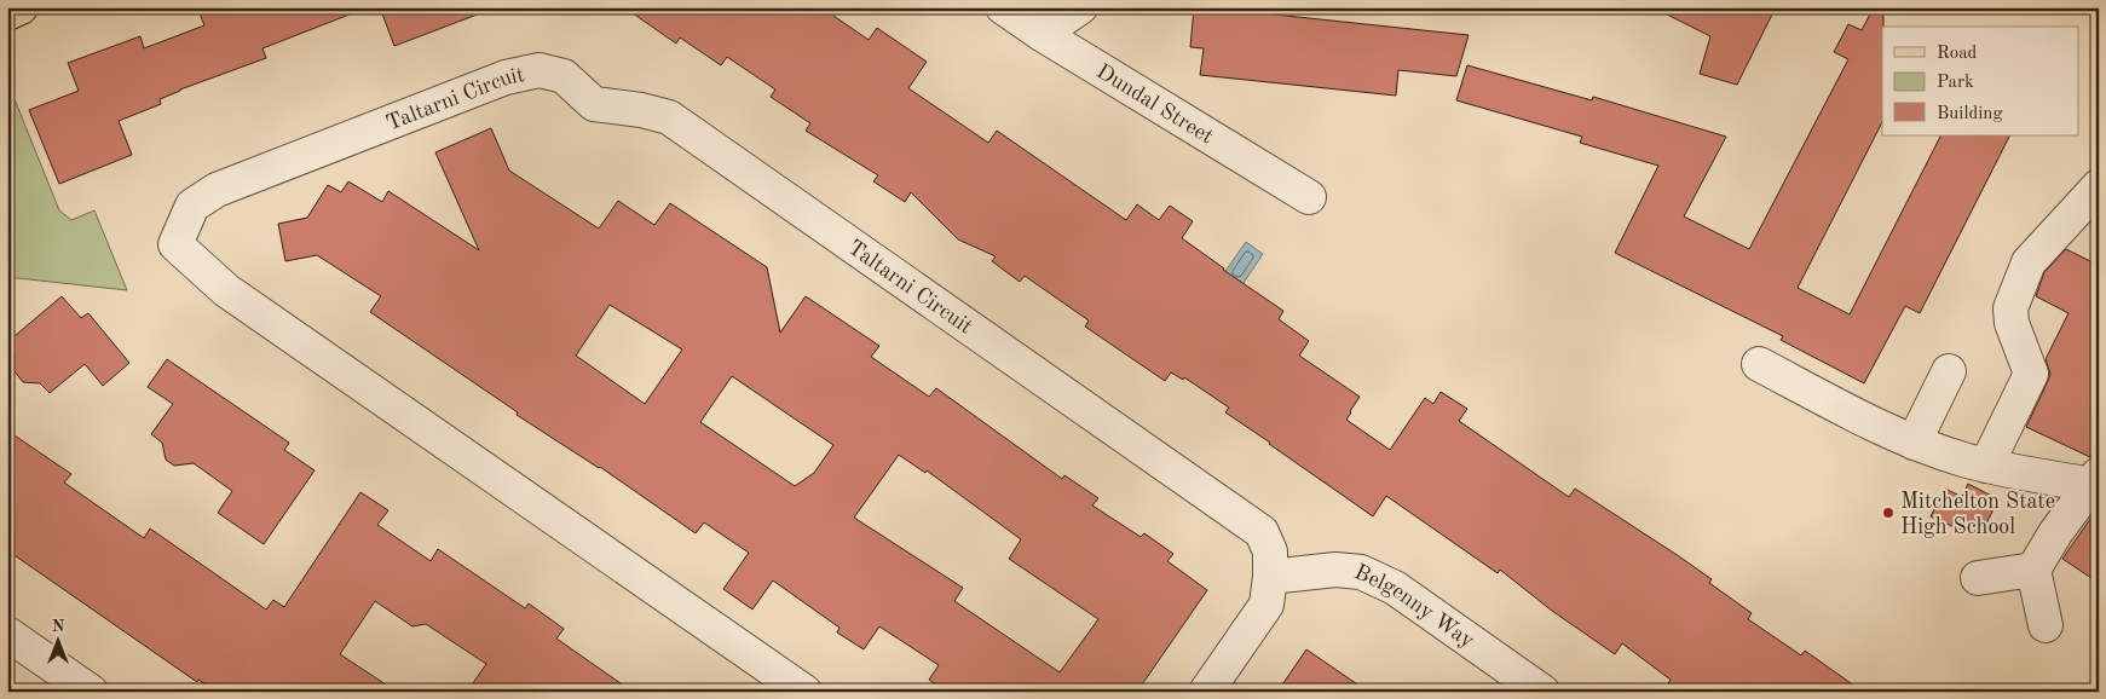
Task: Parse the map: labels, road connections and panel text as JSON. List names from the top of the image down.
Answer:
{
  "streets": {
    "street": ["Taltarni Circuit", "Dundal Street", "Belgenny Way"]
  },
  "crossings": [
    ["Taltarni Circuit", "Belgenny Way"]
  ],
  "places": ["Mitchelton State High School"],
  "legend": ["Road", "Park", "Building"],
  "north": "top"
}
